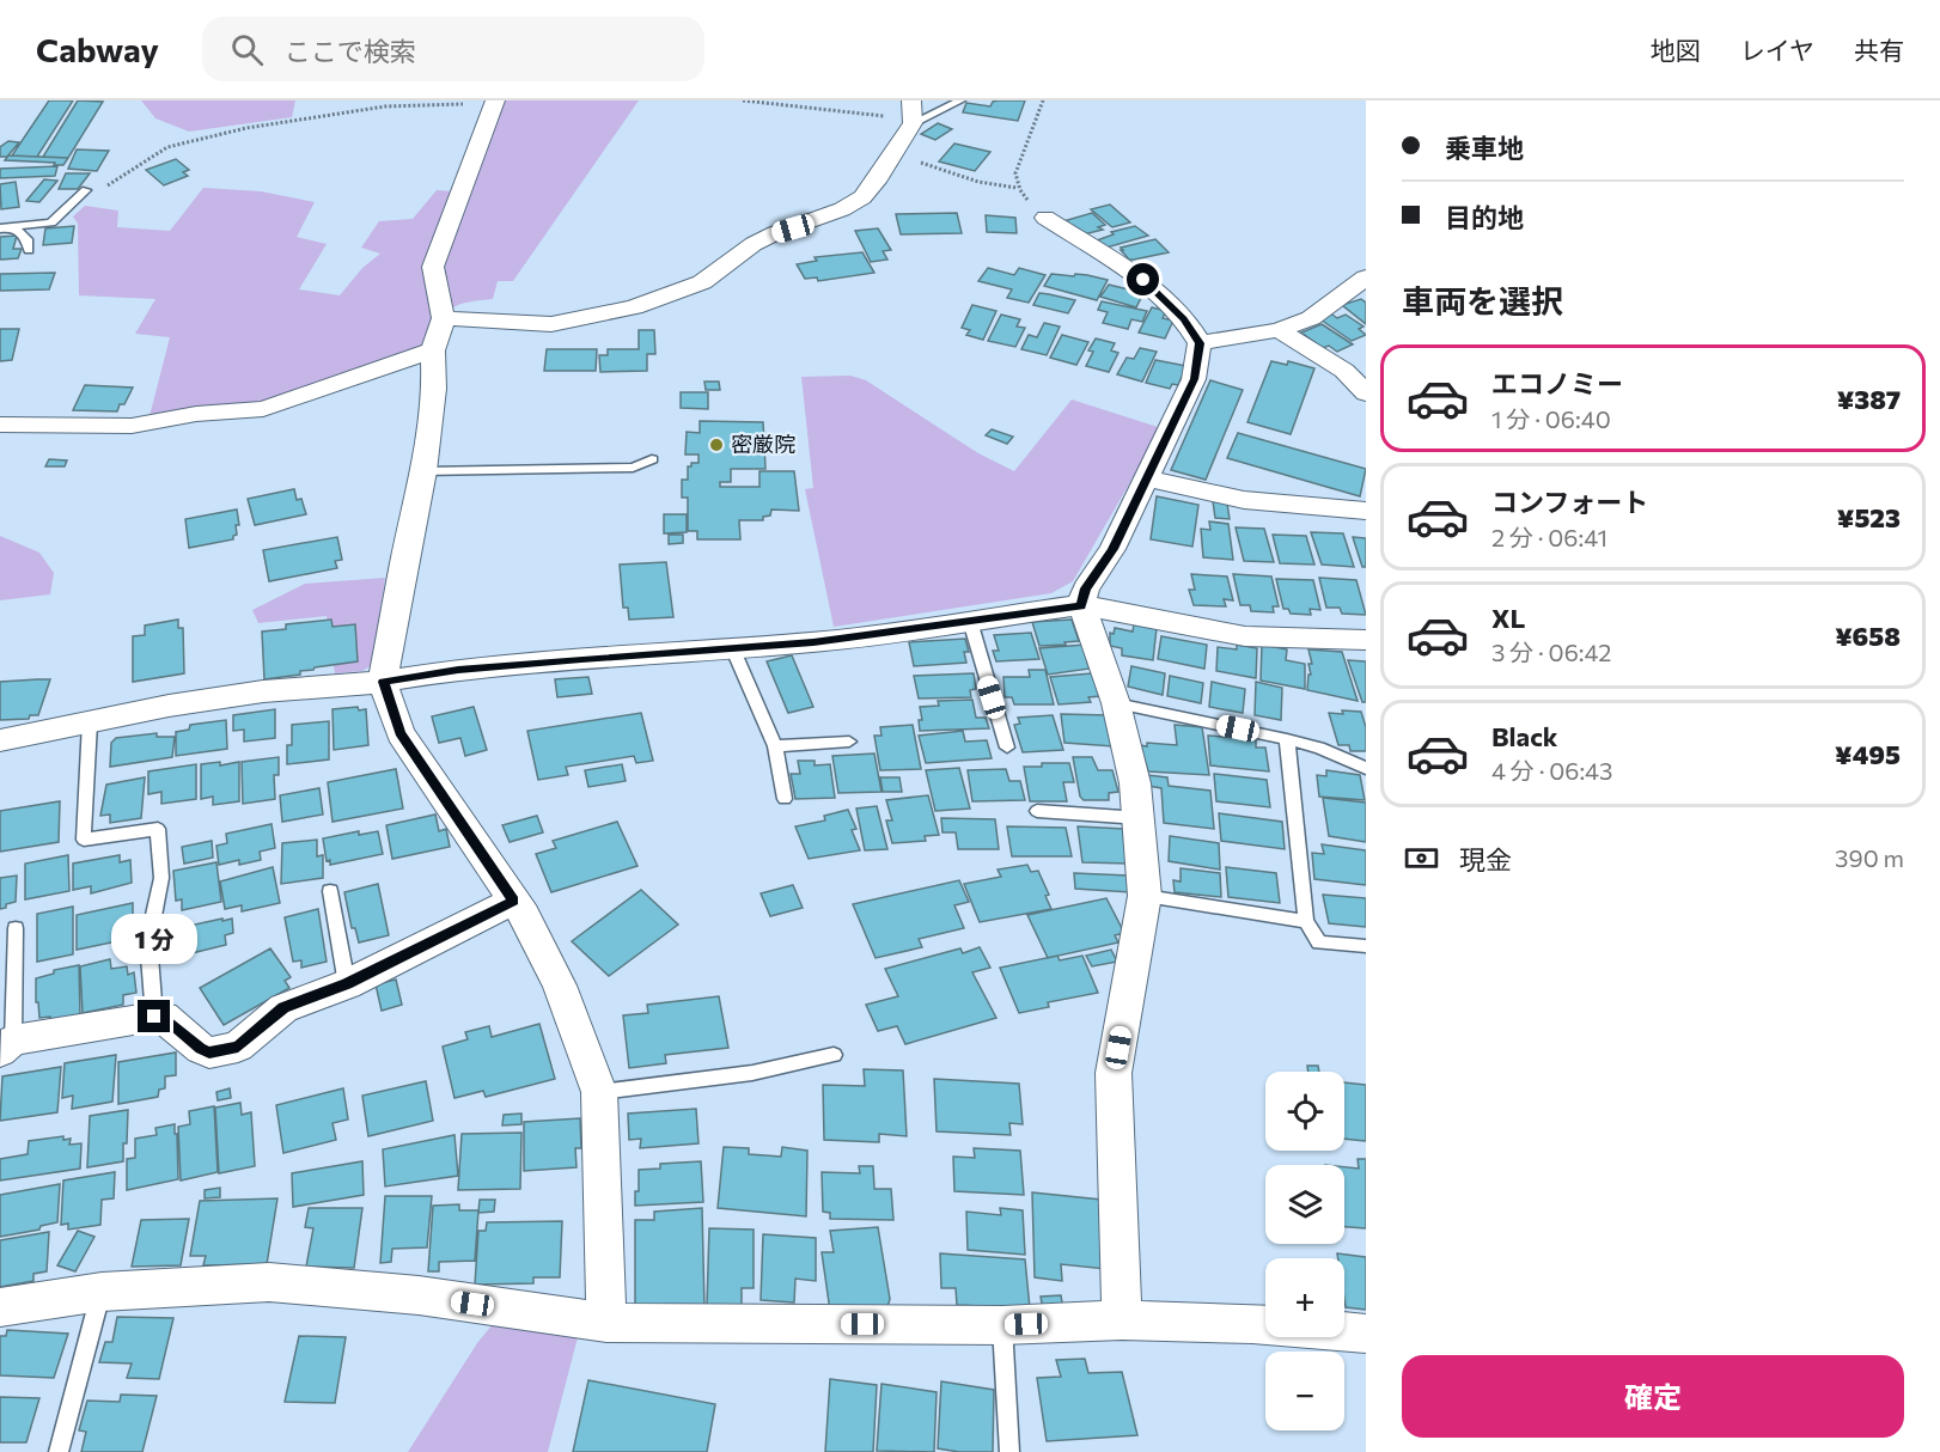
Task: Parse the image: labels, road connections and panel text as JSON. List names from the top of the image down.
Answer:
{
  "places": ["密厳院"],
  "page": {
    "header": "Cabway",
    "search": "ここで検索",
    "nav": ["地図", "レイヤ", "共有"],
    "banner": ["乗車地", "目的地"],
    "heading": "車両を選択",
    "list": [
      {
        "name": "エコノミー",
        "note": "1 分 · 06:40",
        "value": "¥387"
      },
      {
        "name": "コンフォート",
        "note": "2 分 · 06:41",
        "value": "¥523"
      },
      {
        "name": "XL",
        "note": "3 分 · 06:42",
        "value": "¥658"
      },
      {
        "name": "Black",
        "note": "4 分 · 06:43",
        "value": "¥495"
      }
    ],
    "pay": ["現金", "390 m"],
    "bubble": "1 分",
    "map_buttons": ["+", "−"],
    "buttons": "確定"
  }
}
